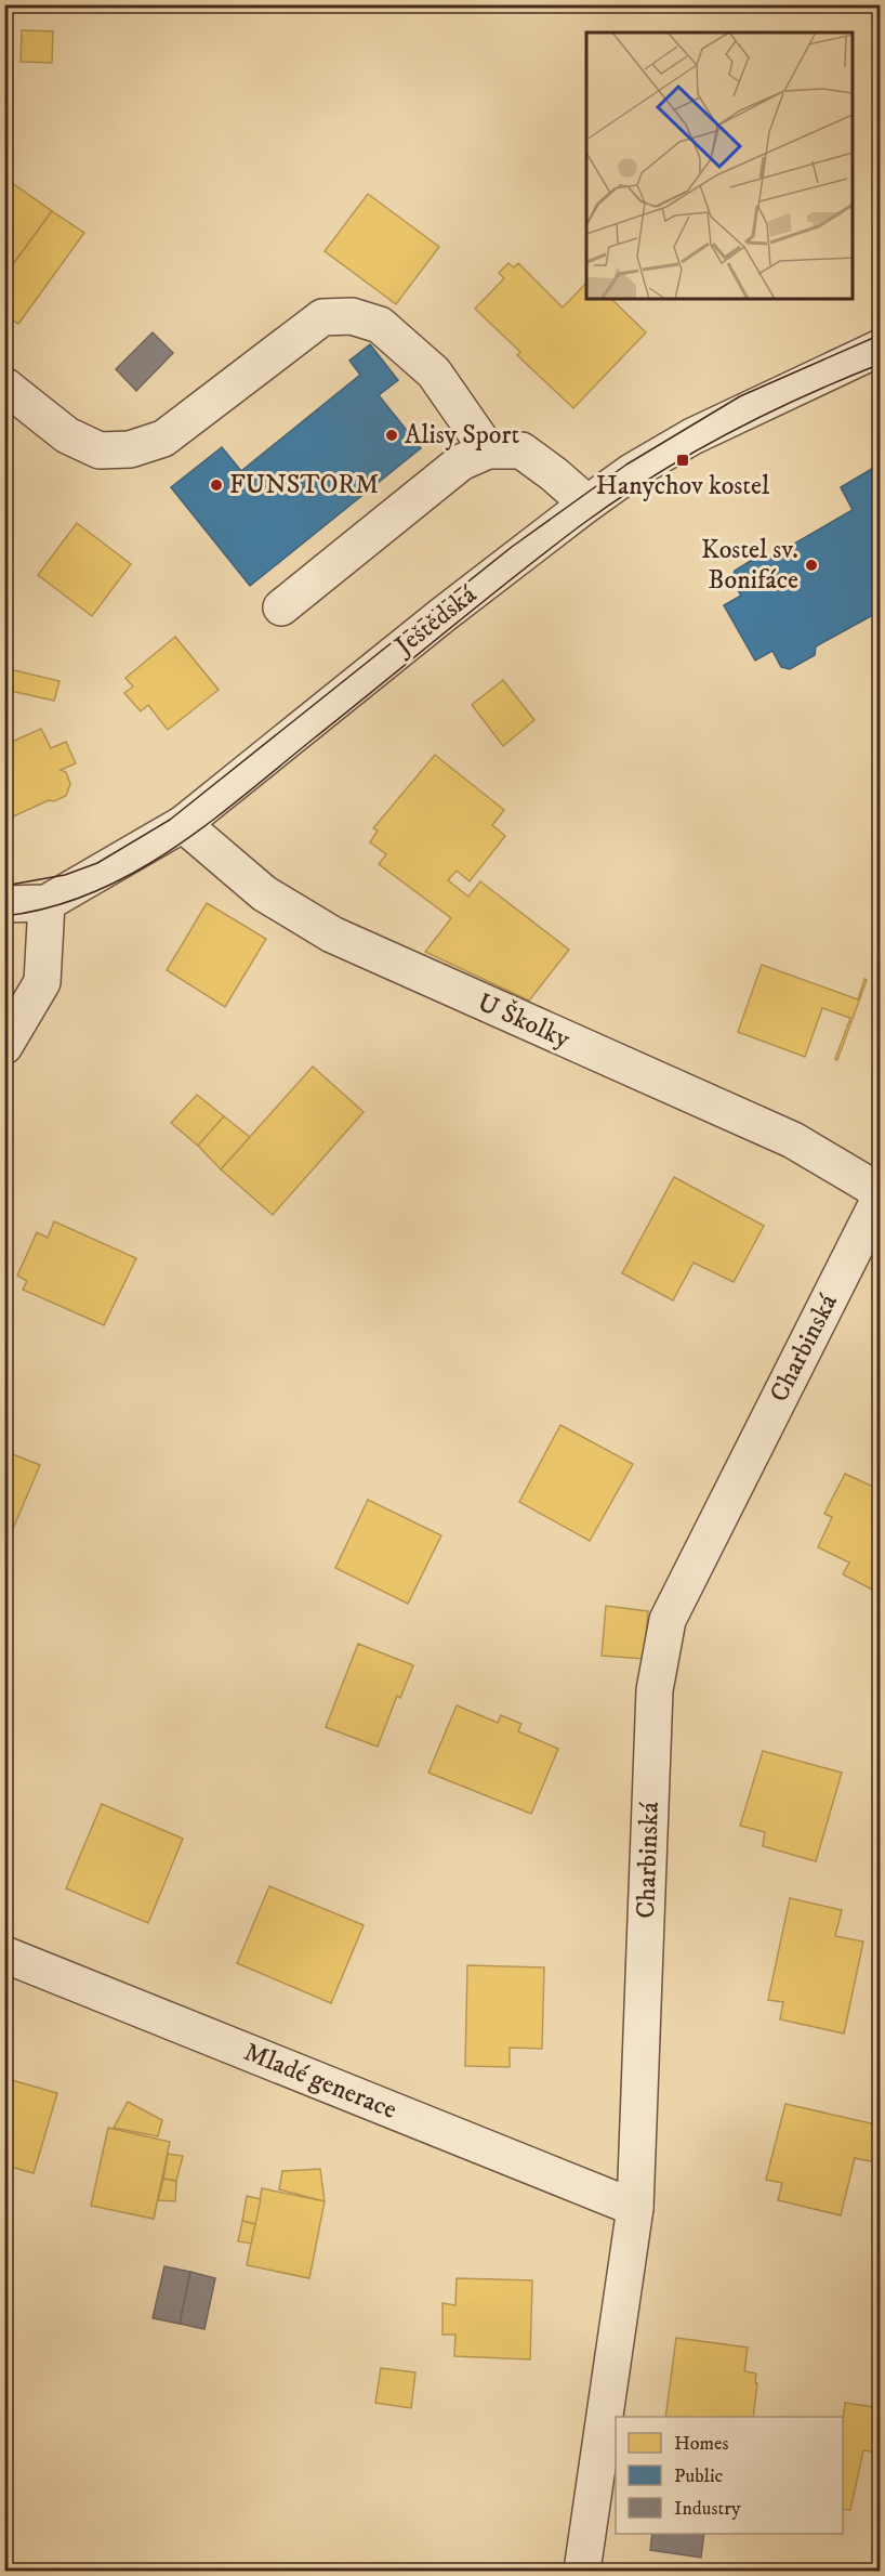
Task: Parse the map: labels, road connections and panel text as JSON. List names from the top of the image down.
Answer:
{
  "streets": {
    "street": [
      "Ještědská",
      "U Školky",
      "Charbinská",
      "Mladé generace"
    ]
  },
  "crossings": [
    ["Ještědská", "U Školky"],
    ["U Školky", "Charbinská"],
    ["Charbinská", "Mladé generace"]
  ],
  "places": {
    "other": ["Alisy Sport", "FUNSTORM", "Kostel sv. Bonifáce"],
    "transit": ["Hanychov kostel"]
  },
  "legend": ["Homes", "Public", "Industry"]
}
